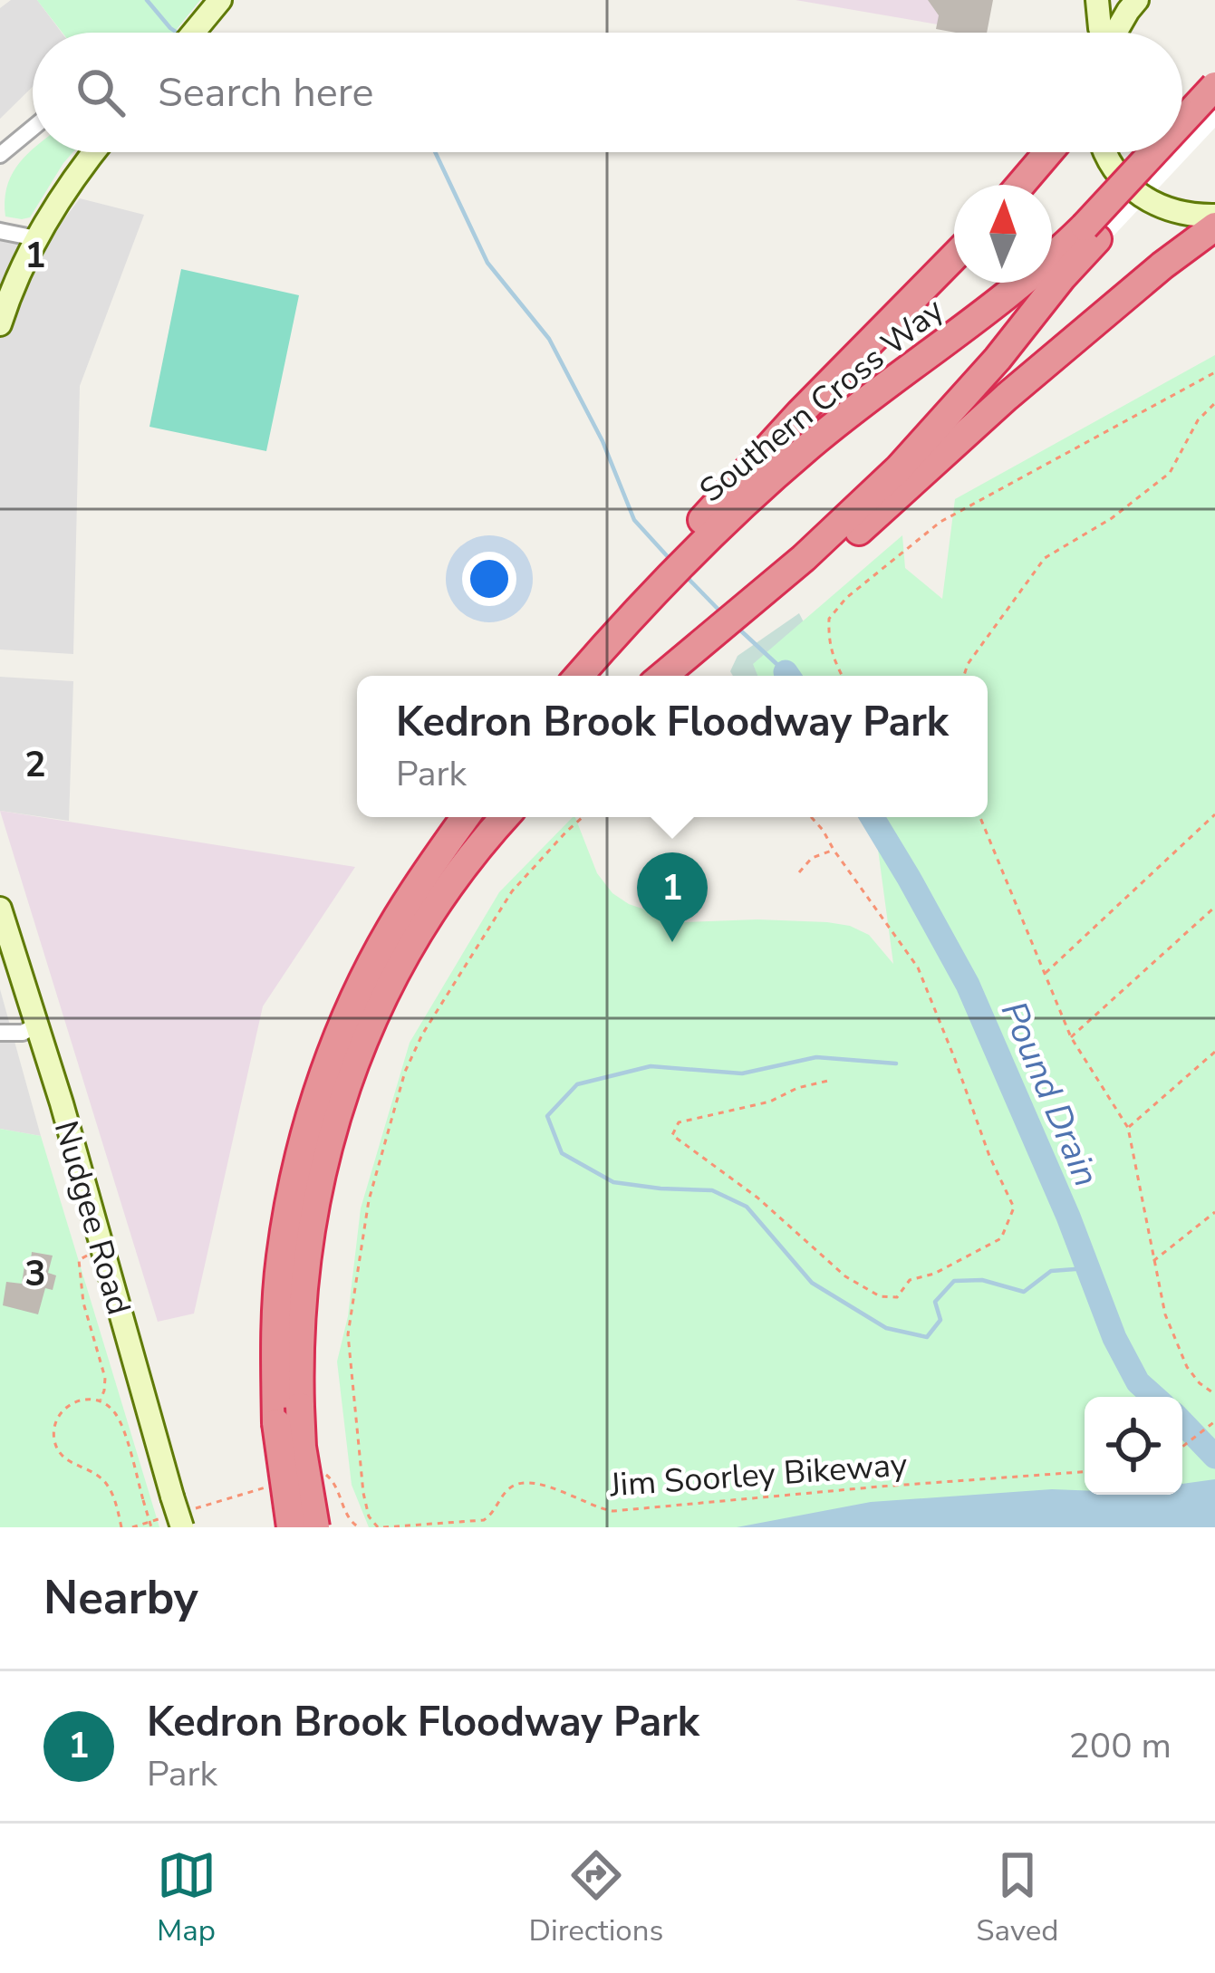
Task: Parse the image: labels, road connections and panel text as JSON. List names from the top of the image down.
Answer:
{
  "streets": {
    "highway": ["Southern Cross Way"],
    "main road": ["Nudgee Road"],
    "path": ["Jim Soorley Bikeway"]
  },
  "water": ["Pound Drain"],
  "north": "top",
  "page": {
    "search": "Search here",
    "popup": ["Kedron Brook Floodway Park", "Park"],
    "pins": "1",
    "heading": "Nearby",
    "list": [
      {
        "mark": "1",
        "name": "Kedron Brook Floodway Park",
        "note": "Park",
        "value": "200 m"
      }
    ],
    "nav": ["Map", "Directions", "Saved"]
  },
  "grid": {
    "rows": ["1", "2", "3"]
  }
}
